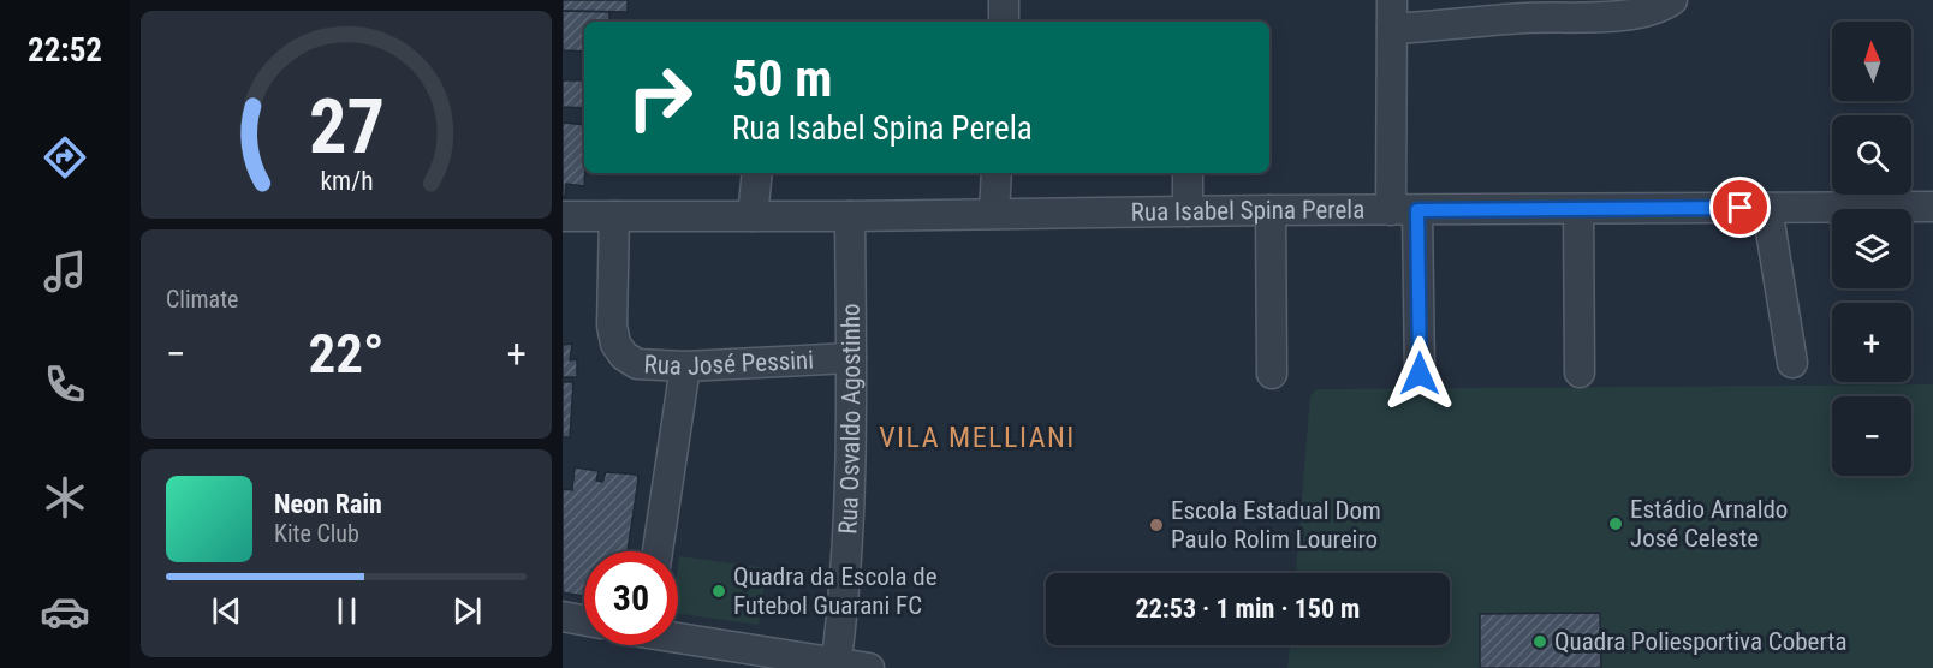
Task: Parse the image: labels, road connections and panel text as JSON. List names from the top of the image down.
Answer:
{
  "streets": {
    "street": ["Rua Isabel Spina Perela", "Rua José Pessini", "Rua Osvaldo Agostinho"]
  },
  "crossings": [
    ["Rua Isabel Spina Perela", "Rua José Pessini"],
    ["Rua Isabel Spina Perela", "Rua Osvaldo Agostinho"],
    ["Rua José Pessini", "Rua Osvaldo Agostinho"]
  ],
  "districts": ["VILA MELLIANI"],
  "places": [
    "Estádio Arnaldo José Celeste",
    "Escola Estadual Dom Paulo Rolim Loureiro",
    "Quadra da Escola de Futebol Guarani FC",
    "Quadra Poliesportiva Coberta"
  ],
  "north": "top",
  "page": {
    "tabs": "22:52",
    "map_buttons": ["+", "−"],
    "turn": ["50 m", "Rua Isabel Spina Perela"],
    "tile": "Climate",
    "heat": ["−", "22°", "+"],
    "song": ["Neon Rain", "Kite Club"],
    "limit": "30",
    "trip": "22:53 · 1 min · 150 m",
    "gauge": ["27", "km/h"]
  }
}
